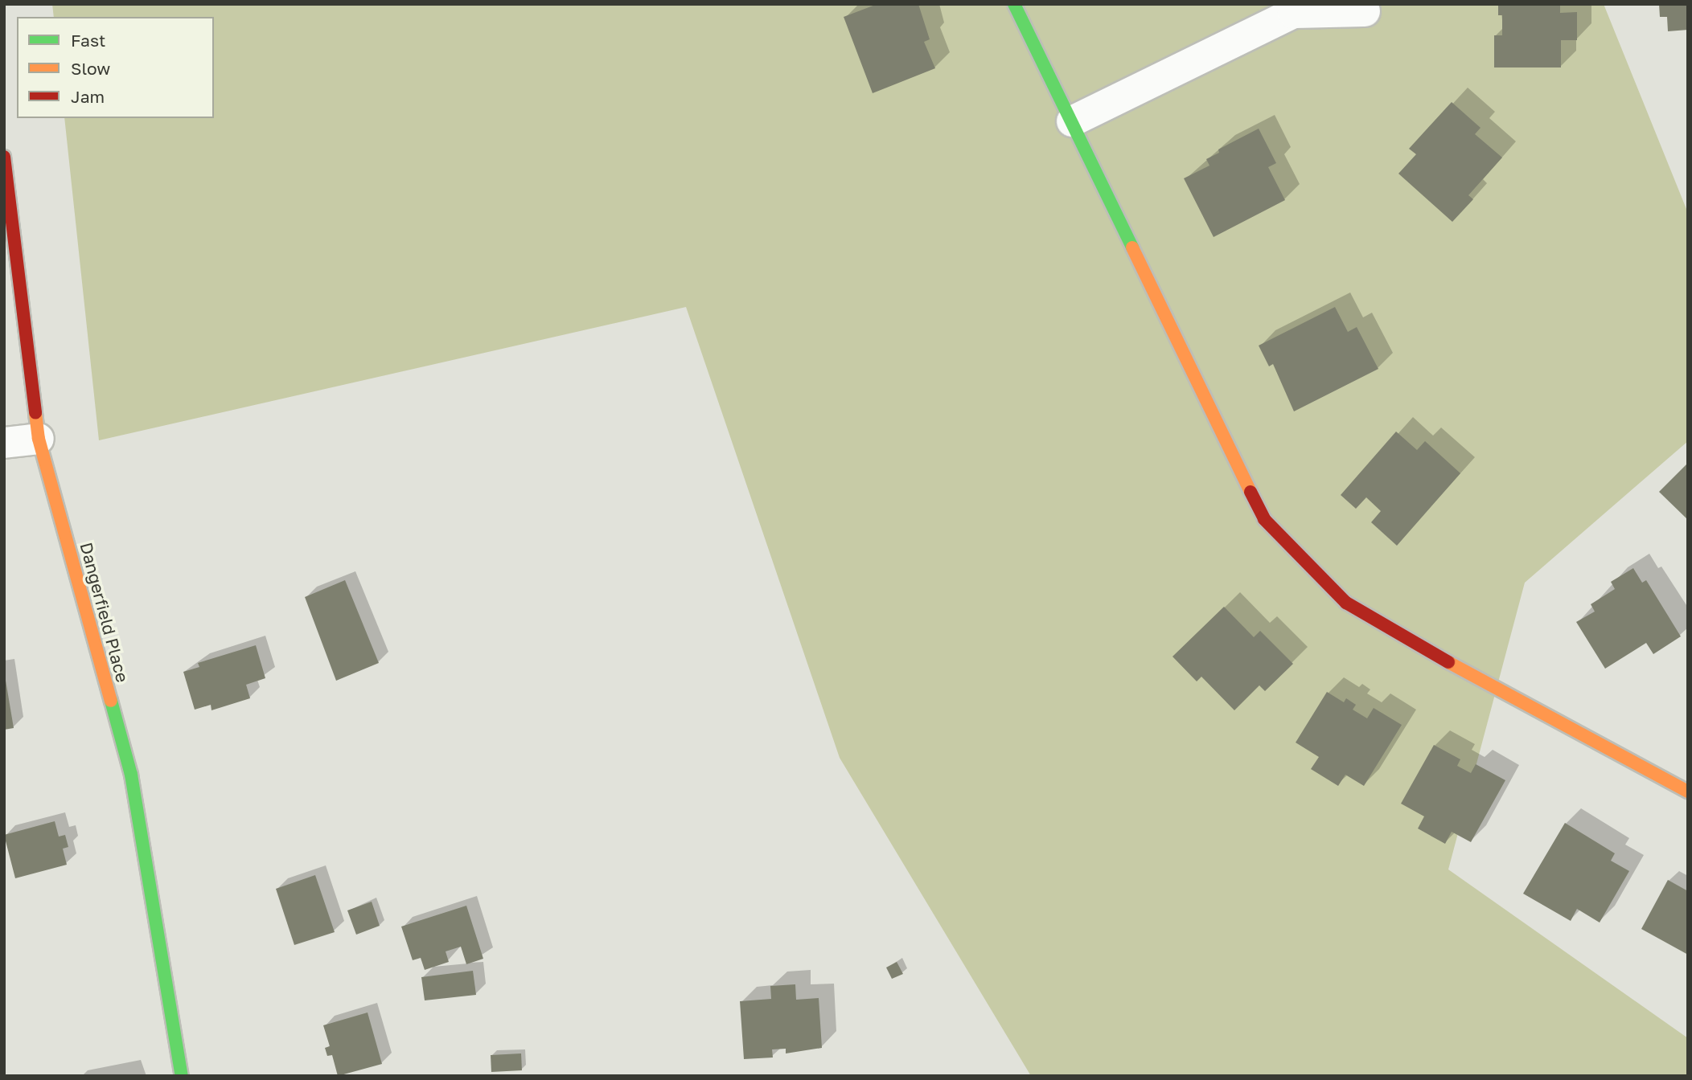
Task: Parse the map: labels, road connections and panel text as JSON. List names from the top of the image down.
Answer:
{
  "streets": {
    "street": ["Dangerfield Place"]
  },
  "legend": ["Fast", "Slow", "Jam"]
}
